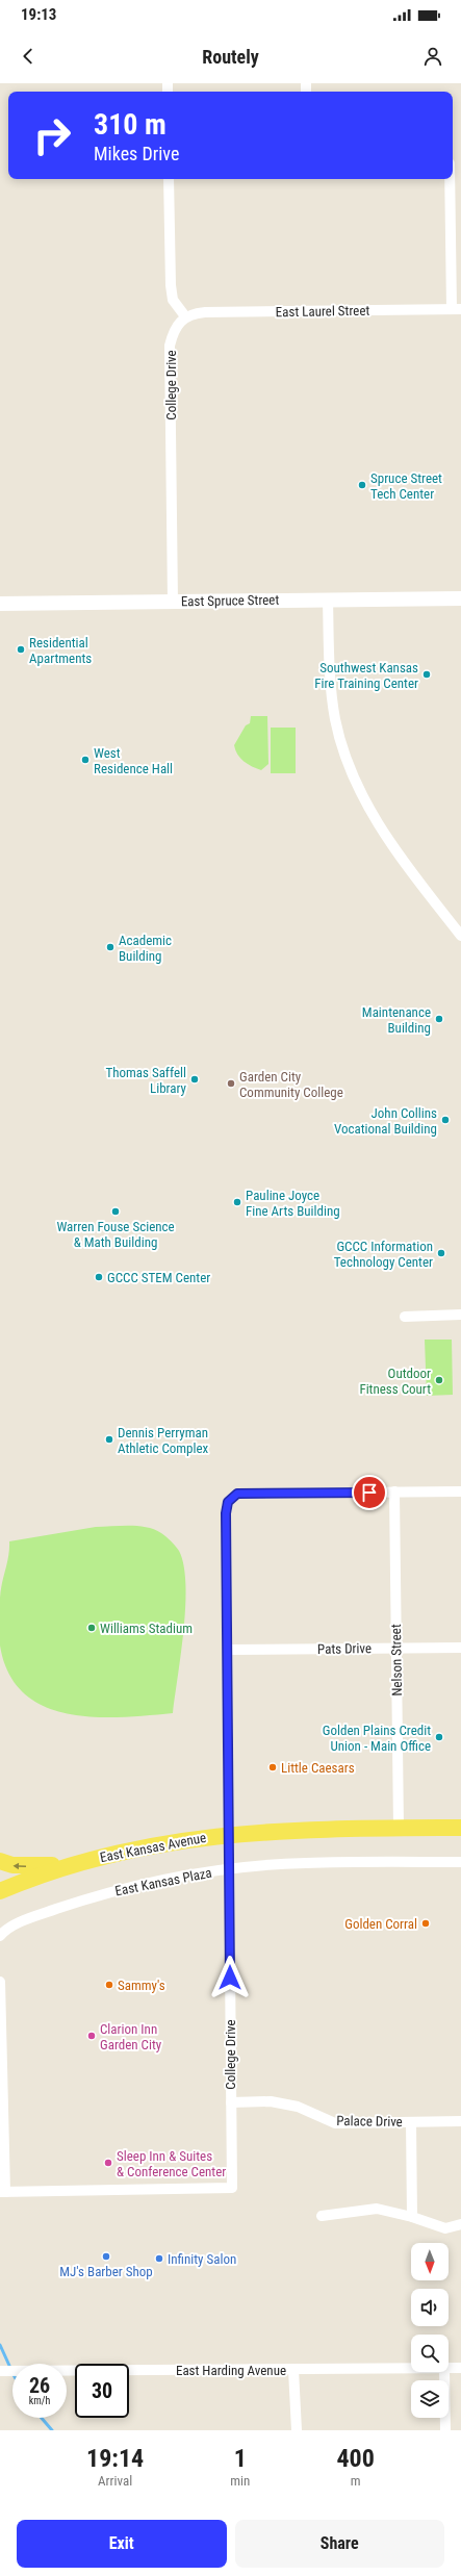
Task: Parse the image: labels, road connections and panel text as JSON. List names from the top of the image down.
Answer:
{
  "streets": {
    "main road": ["East Kansas Avenue"],
    "street": [
      "East Laurel Street",
      "College Drive",
      "East Spruce Street",
      "Pats Drive",
      "Nelson Street",
      "East Kansas Plaza",
      "Palace Drive",
      "East Harding Avenue"
    ]
  },
  "crossings": [
    ["East Laurel Street", "College Drive"],
    ["College Drive", "East Spruce Street"],
    ["College Drive", "Pats Drive"],
    ["College Drive", "Nelson Street"],
    ["College Drive", "East Kansas Avenue"],
    ["College Drive", "East Kansas Plaza"],
    ["College Drive", "Palace Drive"],
    ["Pats Drive", "Nelson Street"],
    ["Nelson Street", "East Kansas Avenue"]
  ],
  "places": [
    "Spruce Street Tech Center",
    "Residential Apartments",
    "Southwest Kansas Fire Training Center",
    "West Residence Hall",
    "Academic Building",
    "Maintenance Building",
    "Thomas Saffell Library",
    "Garden City Community College",
    "John Collins Vocational Building",
    "Pauline Joyce Fine Arts Building",
    "Warren Fouse Science & Math Building",
    "GCCC Information Technology Center",
    "GCCC STEM Center",
    "Outdoor Fitness Court",
    "Dennis Perryman Athletic Complex",
    "Williams Stadium",
    "Golden Plains Credit Union - Main Office",
    "Little Caesars",
    "Golden Corral",
    "Sammy's",
    "Clarion Inn Garden City",
    "Sleep Inn & Suites & Conference Center",
    "MJ's Barber Shop",
    "Infinity Salon"
  ],
  "north": "bottom",
  "page": {
    "status": "19:13",
    "header": "Routely",
    "turn": ["310 m", "Mikes Drive"],
    "speed": "26 km/h",
    "limit": "30",
    "eta": [
      "19:14",
      "Arrival",
      "1",
      "min",
      "400",
      "m"
    ],
    "buttons": ["Exit", "Share"]
  }
}
